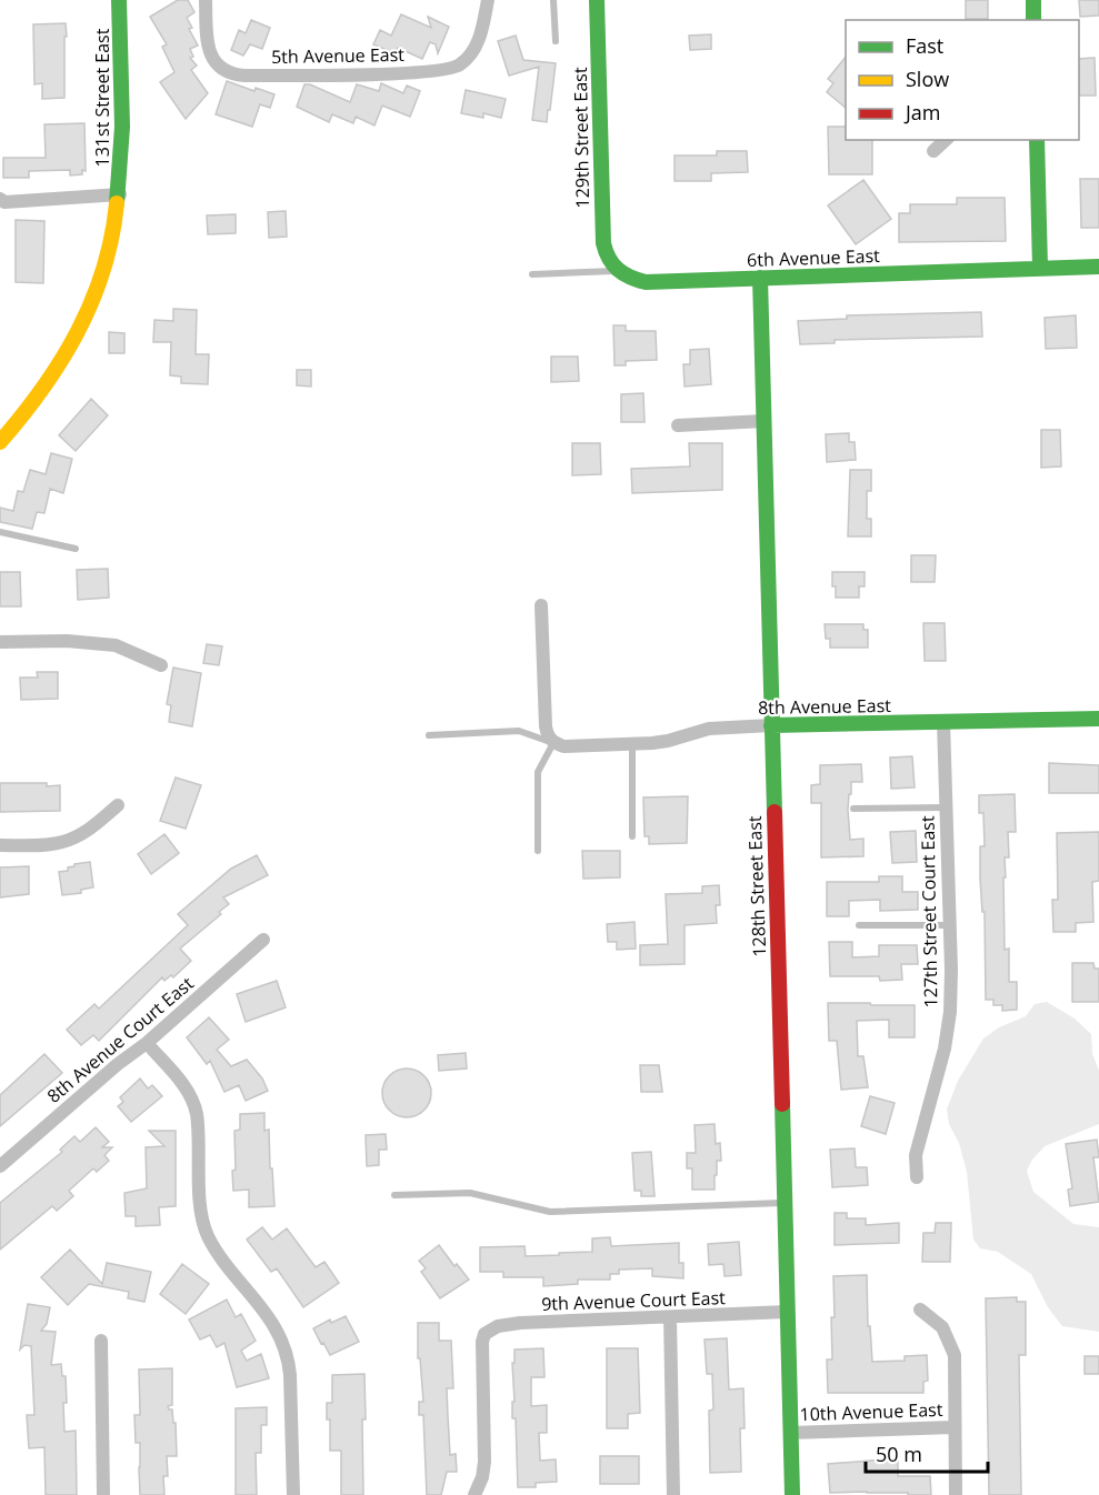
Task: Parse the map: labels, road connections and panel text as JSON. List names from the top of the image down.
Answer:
{
  "streets": {
    "street": [
      "5th Avenue East",
      "131st Street East",
      "129th Street East",
      "6th Avenue East",
      "8th Avenue East",
      "128th Street East",
      "127th Street Court East",
      "8th Avenue Court East",
      "9th Avenue Court East",
      "10th Avenue East"
    ]
  },
  "crossings": [
    ["129th Street East", "6th Avenue East"],
    ["6th Avenue East", "128th Street East"],
    ["8th Avenue East", "128th Street East"],
    ["8th Avenue East", "127th Street Court East"],
    ["128th Street East", "9th Avenue Court East"],
    ["128th Street East", "10th Avenue East"]
  ],
  "legend": ["Fast", "Slow", "Jam"],
  "scale_bar": "50 m"
}
